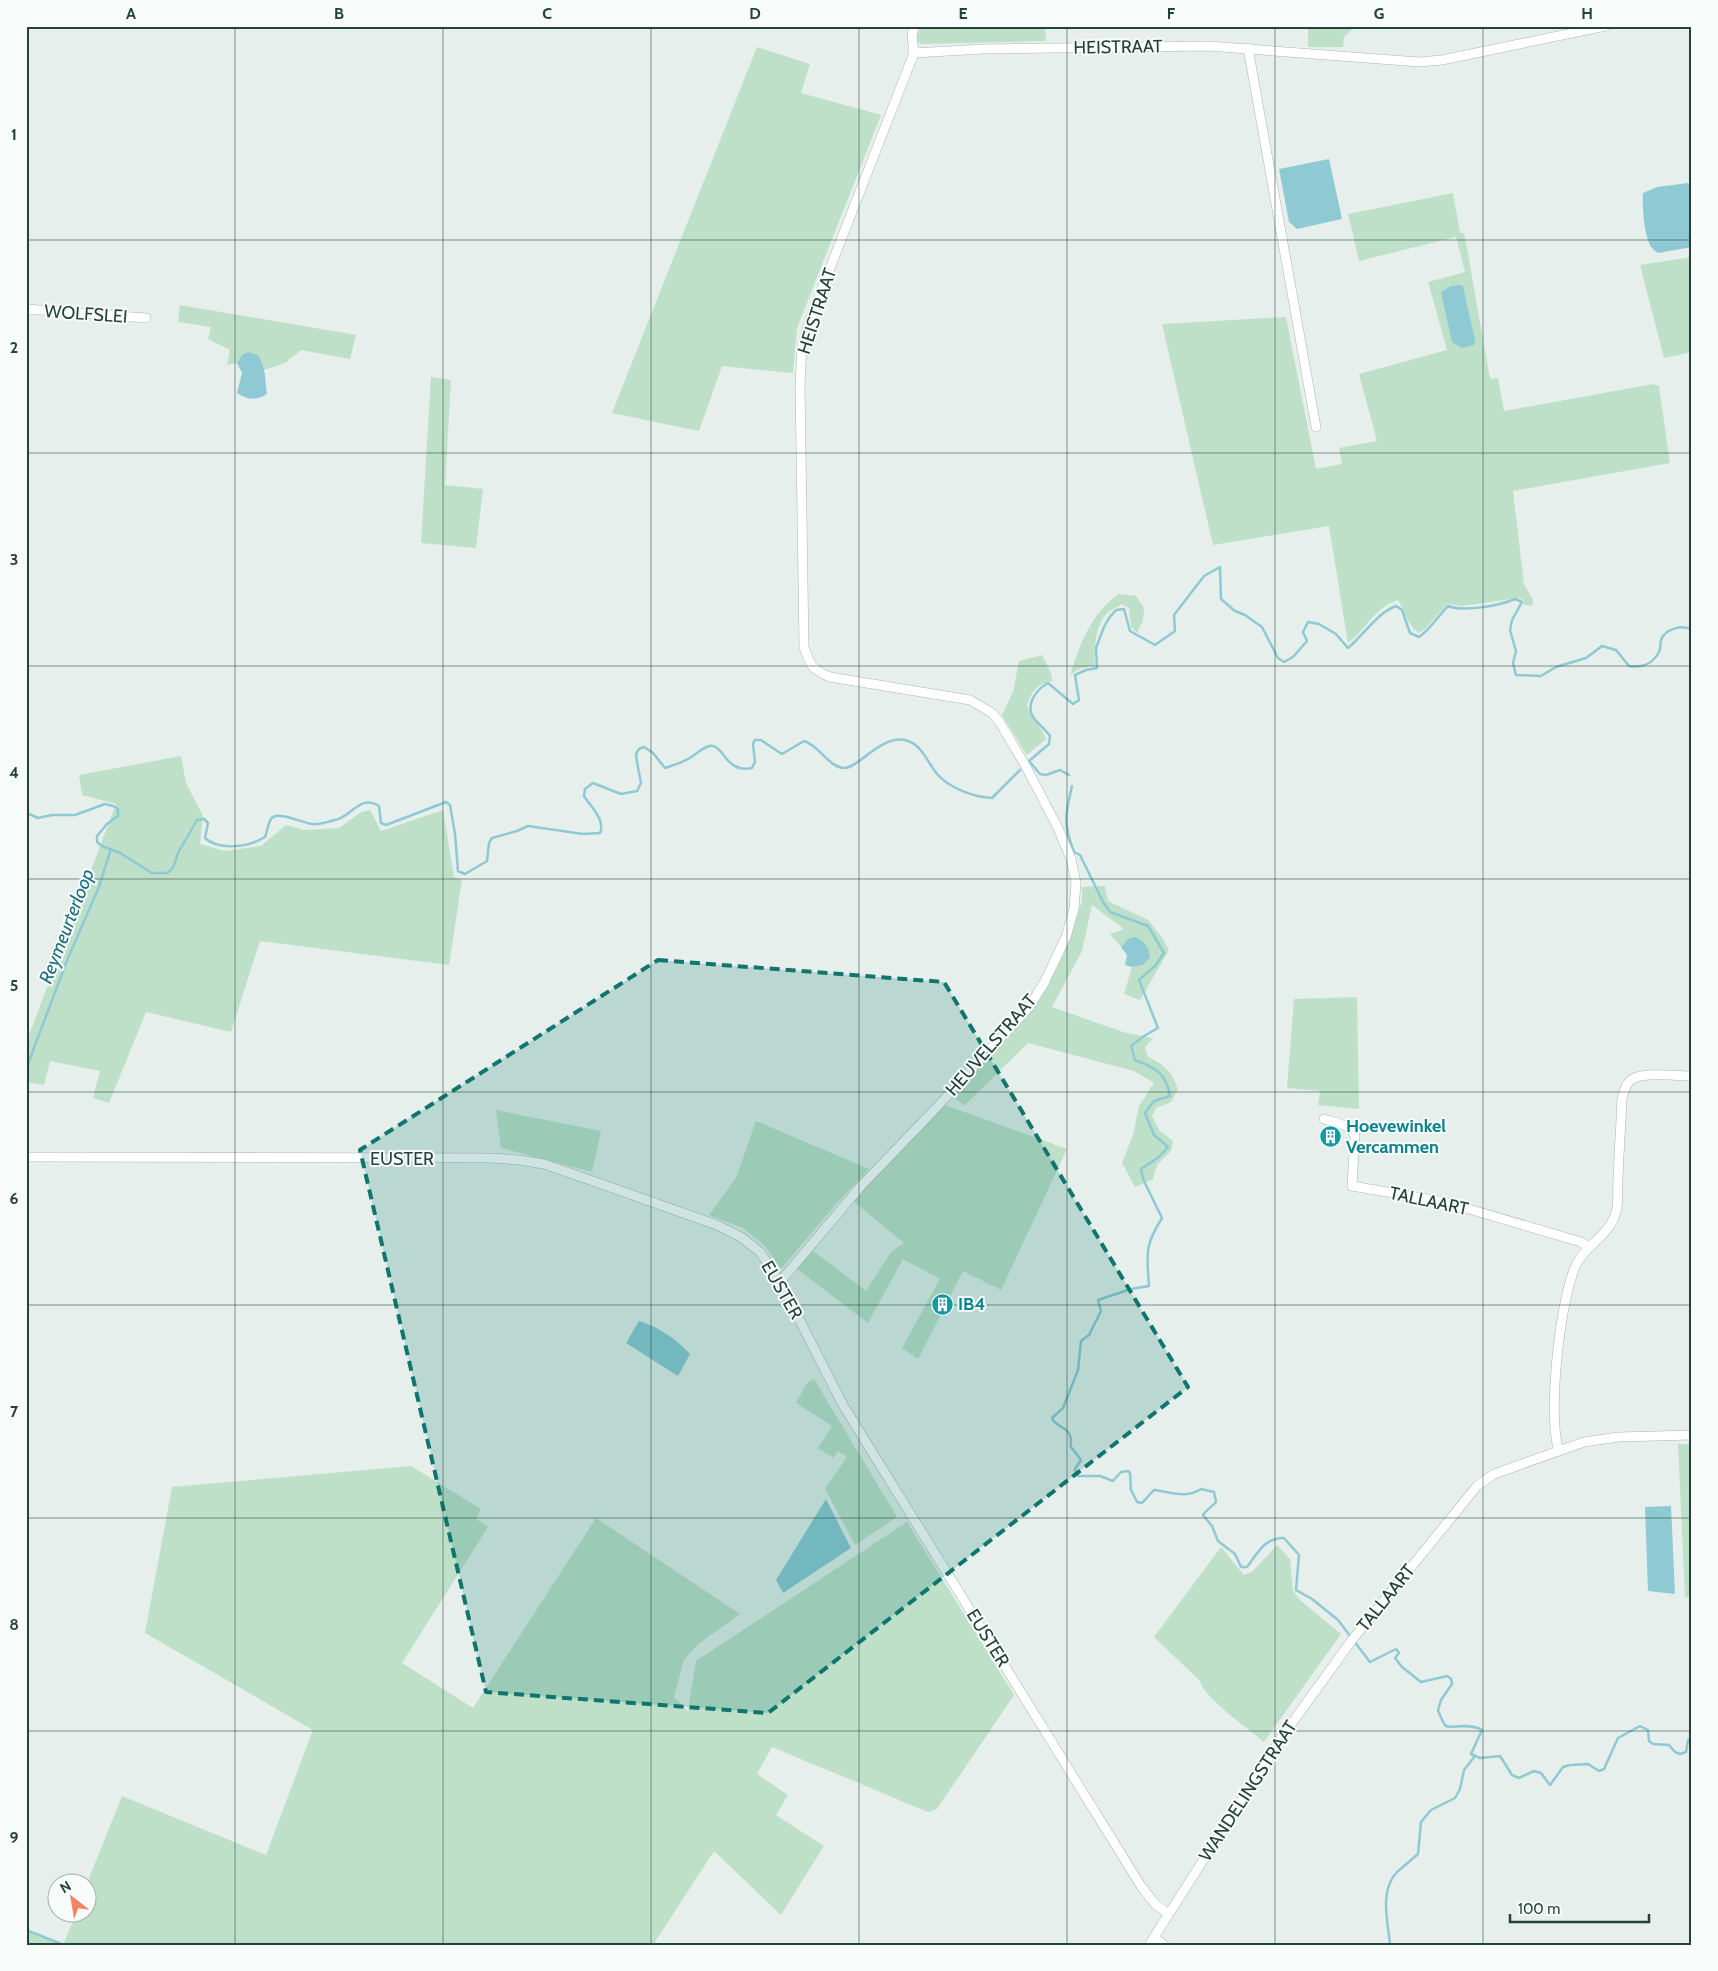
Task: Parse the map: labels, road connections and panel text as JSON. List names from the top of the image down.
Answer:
{
  "streets": {
    "street": [
      "HEISTRAAT",
      "WOLFSLEI",
      "HEUVELSTRAAT",
      "EUSTER",
      "TALLAART",
      "WANDELINGSTRAAT"
    ]
  },
  "crossings": [
    ["HEISTRAAT", "HEUVELSTRAAT"],
    ["HEUVELSTRAAT", "EUSTER"],
    ["EUSTER", "WANDELINGSTRAAT"],
    ["TALLAART", "WANDELINGSTRAAT"]
  ],
  "water": ["Reymeurterloop"],
  "places": {
    "building": ["Hoevewinkel Vercammen", "IB4"]
  },
  "scale_bar": "100 m",
  "north": "top left",
  "grid": {
    "columns": [
      "A",
      "B",
      "C",
      "D",
      "E",
      "F",
      "G",
      "H"
    ],
    "rows": [
      "1",
      "2",
      "3",
      "4",
      "5",
      "6",
      "7",
      "8",
      "9"
    ]
  }
}
